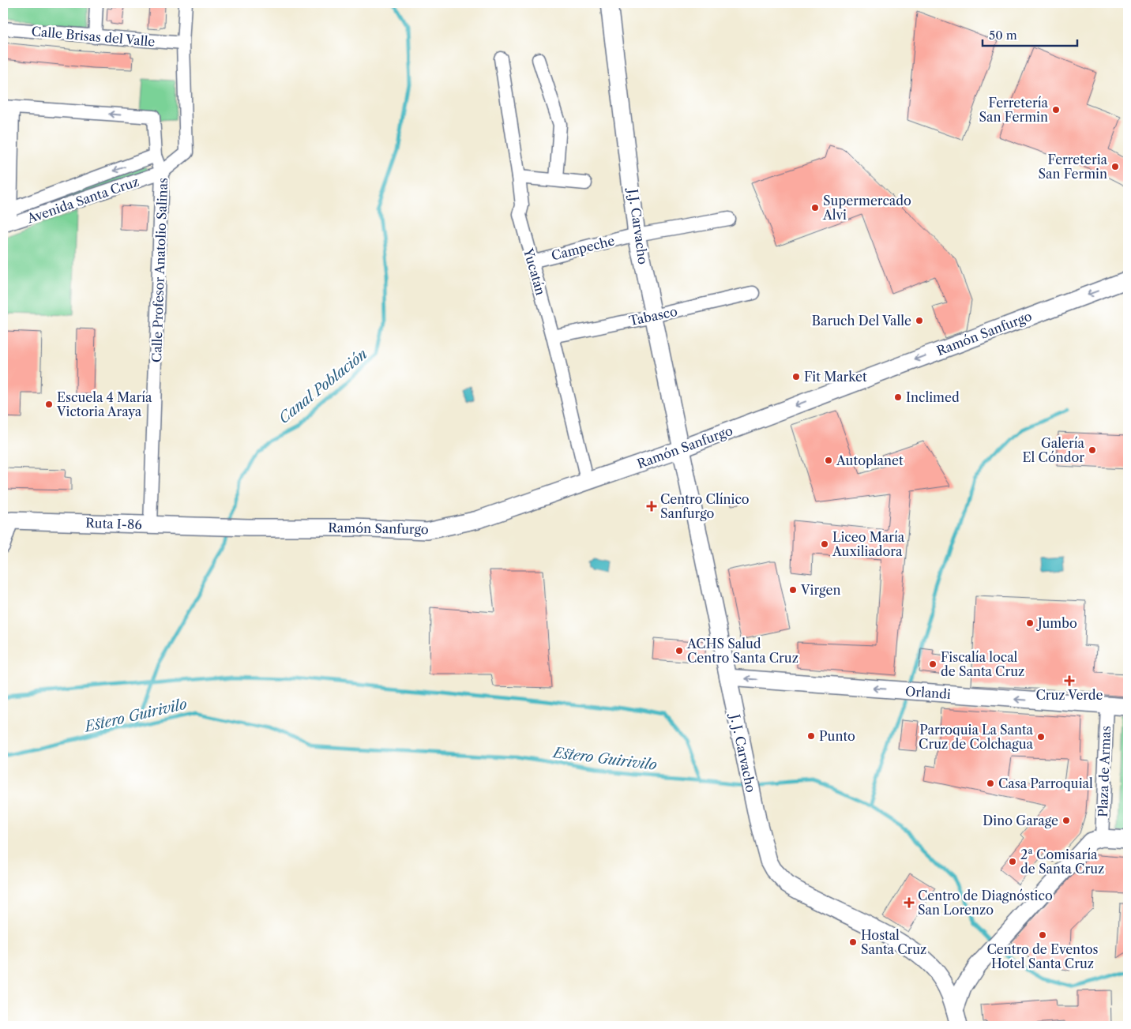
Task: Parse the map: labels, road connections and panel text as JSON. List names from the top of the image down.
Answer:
{
  "streets": {
    "main road": [
      "J.J. Carvacho",
      "Ramón Sanfurgo",
      "Ruta I-86",
      "Orlandi",
      "J. J. Carvacho"
    ],
    "street": [
      "Calle Brisas del Valle",
      "Avenida Santa Cruz",
      "Campeche",
      "Calle Profesor Anatolio Salinas",
      "Yucatán",
      "Tabasco",
      "Plaza de Armas"
    ]
  },
  "crossings": [
    ["Calle Brisas del Valle", "Calle Profesor Anatolio Salinas"],
    ["Avenida Santa Cruz", "Calle Profesor Anatolio Salinas"],
    ["J.J. Carvacho", "Campeche"],
    ["J.J. Carvacho", "Tabasco"],
    ["J.J. Carvacho", "Ramón Sanfurgo"],
    ["J.J. Carvacho", "J. J. Carvacho"],
    ["Campeche", "Yucatán"],
    ["Calle Profesor Anatolio Salinas", "Ruta I-86"],
    ["Yucatán", "Tabasco"],
    ["Yucatán", "Ramón Sanfurgo"],
    ["Ramón Sanfurgo", "Ruta I-86"],
    ["Ramón Sanfurgo", "J. J. Carvacho"],
    ["Orlandi", "J. J. Carvacho"],
    ["Orlandi", "Plaza de Armas"]
  ],
  "one_way": ["Ramón Sanfurgo", "Orlandi"],
  "water": ["Canal Población", "Estero Guirivilo"],
  "places": {
    "other": [
      "Ferretería San Fermin",
      "Ferreteria San Fermin",
      "Supermercado Alvi",
      "Baruch Del Valle",
      "Fit Market",
      "Inclimed",
      "Escuela 4 María Victoria Araya",
      "Galería El Cóndor",
      "Autoplanet",
      "Liceo María Auxiliadora",
      "Virgen",
      "Jumbo",
      "ACHS Salud Centro Santa Cruz",
      "Fiscalía local de Santa Cruz",
      "Punto",
      "Parroquia La Santa Cruz de Colchagua",
      "Casa Parroquial",
      "Dino Garage",
      "2ª Comisaría de Santa Cruz",
      "Centro de Eventos Hotel Santa Cruz",
      "Hostal Santa Cruz"
    ],
    "health": ["Centro Clínico Sanfurgo", "Cruz Verde", "Centro de Diagnóstico San Lorenzo"]
  },
  "scale_bar": "50 m"
}
